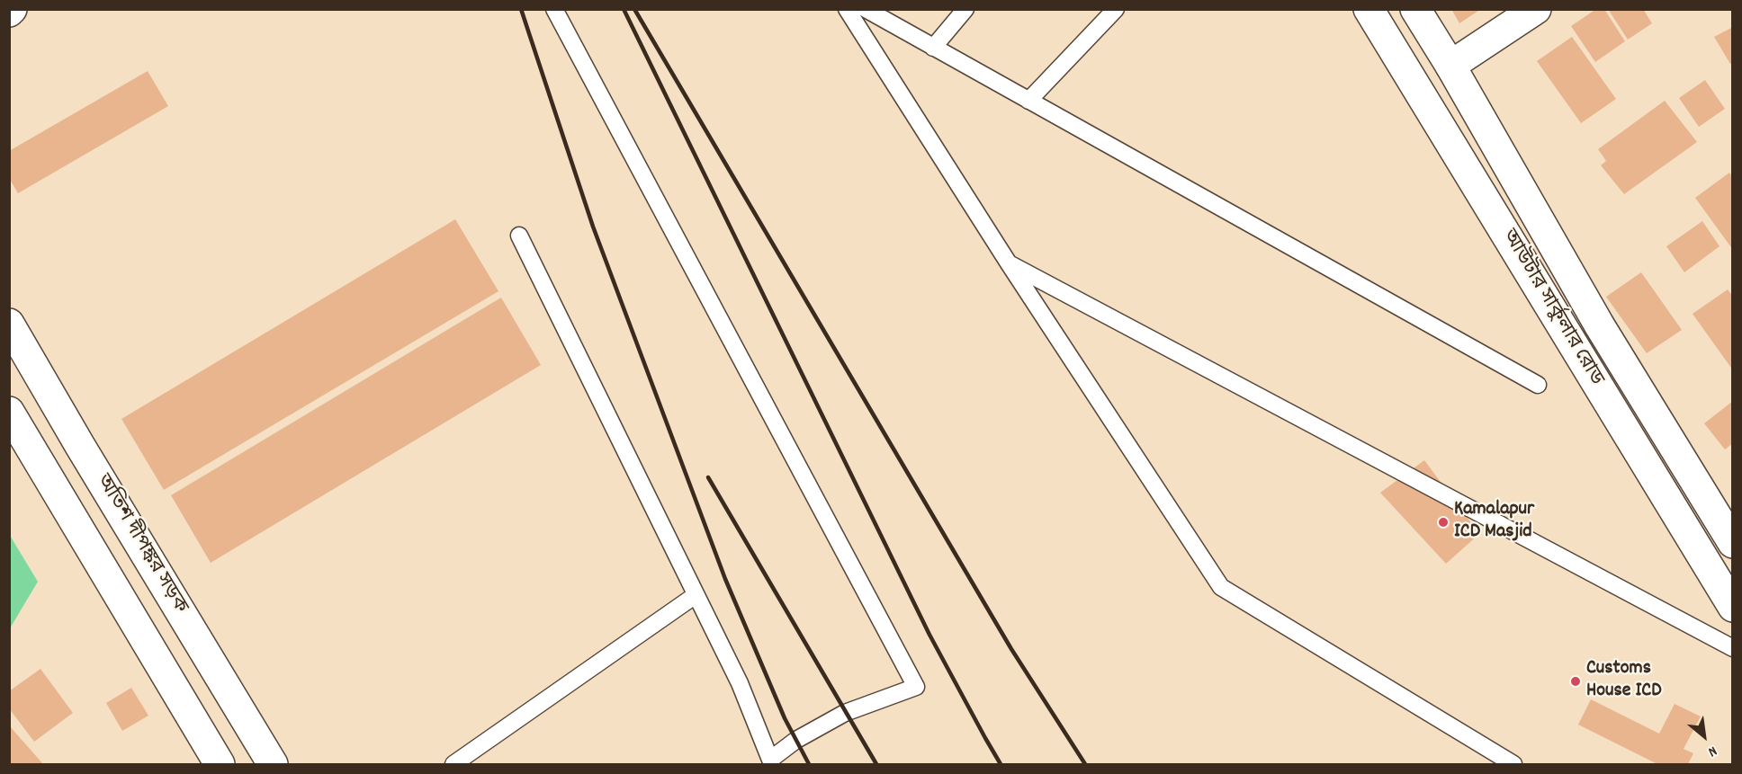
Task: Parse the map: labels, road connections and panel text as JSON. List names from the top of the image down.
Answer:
{
  "streets": {
    "main road": ["আউটার সার্কুলার রোড", "অতিশ দীপঙ্কর সড়ক"]
  },
  "places": ["Kamalapur ICD Masjid", "Customs House ICD"],
  "north": "bottom right"
}
